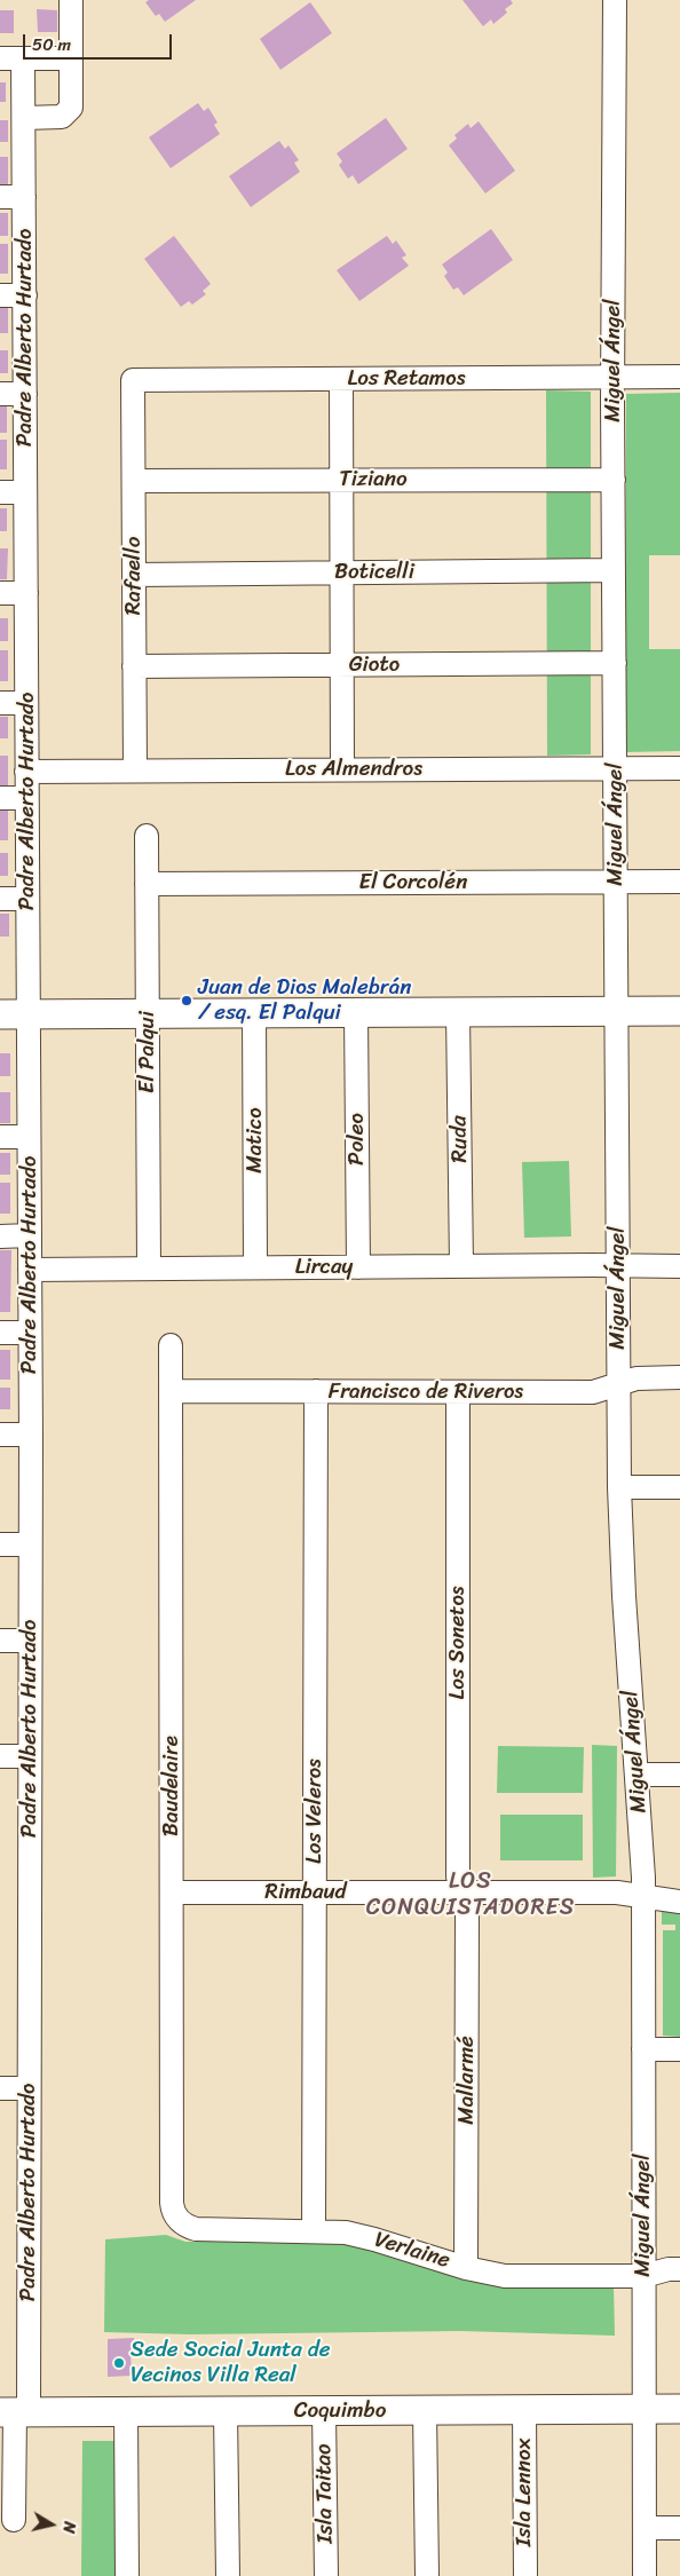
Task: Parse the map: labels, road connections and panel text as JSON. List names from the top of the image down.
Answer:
{
  "streets": {
    "street": [
      "Padre Alberto Hurtado",
      "Miguel Ángel",
      "Los Retamos",
      "Tiziano",
      "Boticelli",
      "Rafaello",
      "Gioto",
      "Los Almendros",
      "El Corcolén",
      "El Palqui",
      "Poleo",
      "Ruda",
      "Matico",
      "Lircay",
      "Francisco de Riveros",
      "Los Sonetos",
      "Baudelaire",
      "Los Veleros",
      "Rimbaud",
      "Mallarmé",
      "Verlaine",
      "Coquimbo",
      "Isla Lennox",
      "Isla Taitao"
    ]
  },
  "crossings": [
    ["Padre Alberto Hurtado", "Los Almendros"],
    ["Padre Alberto Hurtado", "Lircay"],
    ["Padre Alberto Hurtado", "Coquimbo"],
    ["Miguel Ángel", "Los Retamos"],
    ["Miguel Ángel", "Tiziano"],
    ["Miguel Ángel", "Boticelli"],
    ["Miguel Ángel", "Gioto"],
    ["Miguel Ángel", "Los Almendros"],
    ["Miguel Ángel", "El Corcolén"],
    ["Miguel Ángel", "Lircay"],
    ["Miguel Ángel", "Francisco de Riveros"],
    ["Miguel Ángel", "Rimbaud"],
    ["Miguel Ángel", "Verlaine"],
    ["Miguel Ángel", "Coquimbo"],
    ["Los Retamos", "Rafaello"],
    ["Tiziano", "Rafaello"],
    ["Boticelli", "Rafaello"],
    ["Rafaello", "Gioto"],
    ["Rafaello", "Los Almendros"],
    ["El Corcolén", "El Palqui"],
    ["El Palqui", "Lircay"],
    ["Poleo", "Lircay"],
    ["Ruda", "Lircay"],
    ["Matico", "Lircay"],
    ["Francisco de Riveros", "Los Sonetos"],
    ["Francisco de Riveros", "Baudelaire"],
    ["Francisco de Riveros", "Los Veleros"],
    ["Los Sonetos", "Rimbaud"],
    ["Los Sonetos", "Mallarmé"],
    ["Baudelaire", "Rimbaud"],
    ["Baudelaire", "Verlaine"],
    ["Los Veleros", "Rimbaud"],
    ["Los Veleros", "Verlaine"],
    ["Rimbaud", "Mallarmé"],
    ["Mallarmé", "Verlaine"],
    ["Coquimbo", "Isla Lennox"],
    ["Coquimbo", "Isla Taitao"]
  ],
  "districts": ["LOS CONQUISTADORES"],
  "places": ["Juan de Dios Malebrán / esq. El Palqui", "Sede Social Junta de Vecinos Villa Real"],
  "scale_bar": "50 m",
  "north": "right"
}
